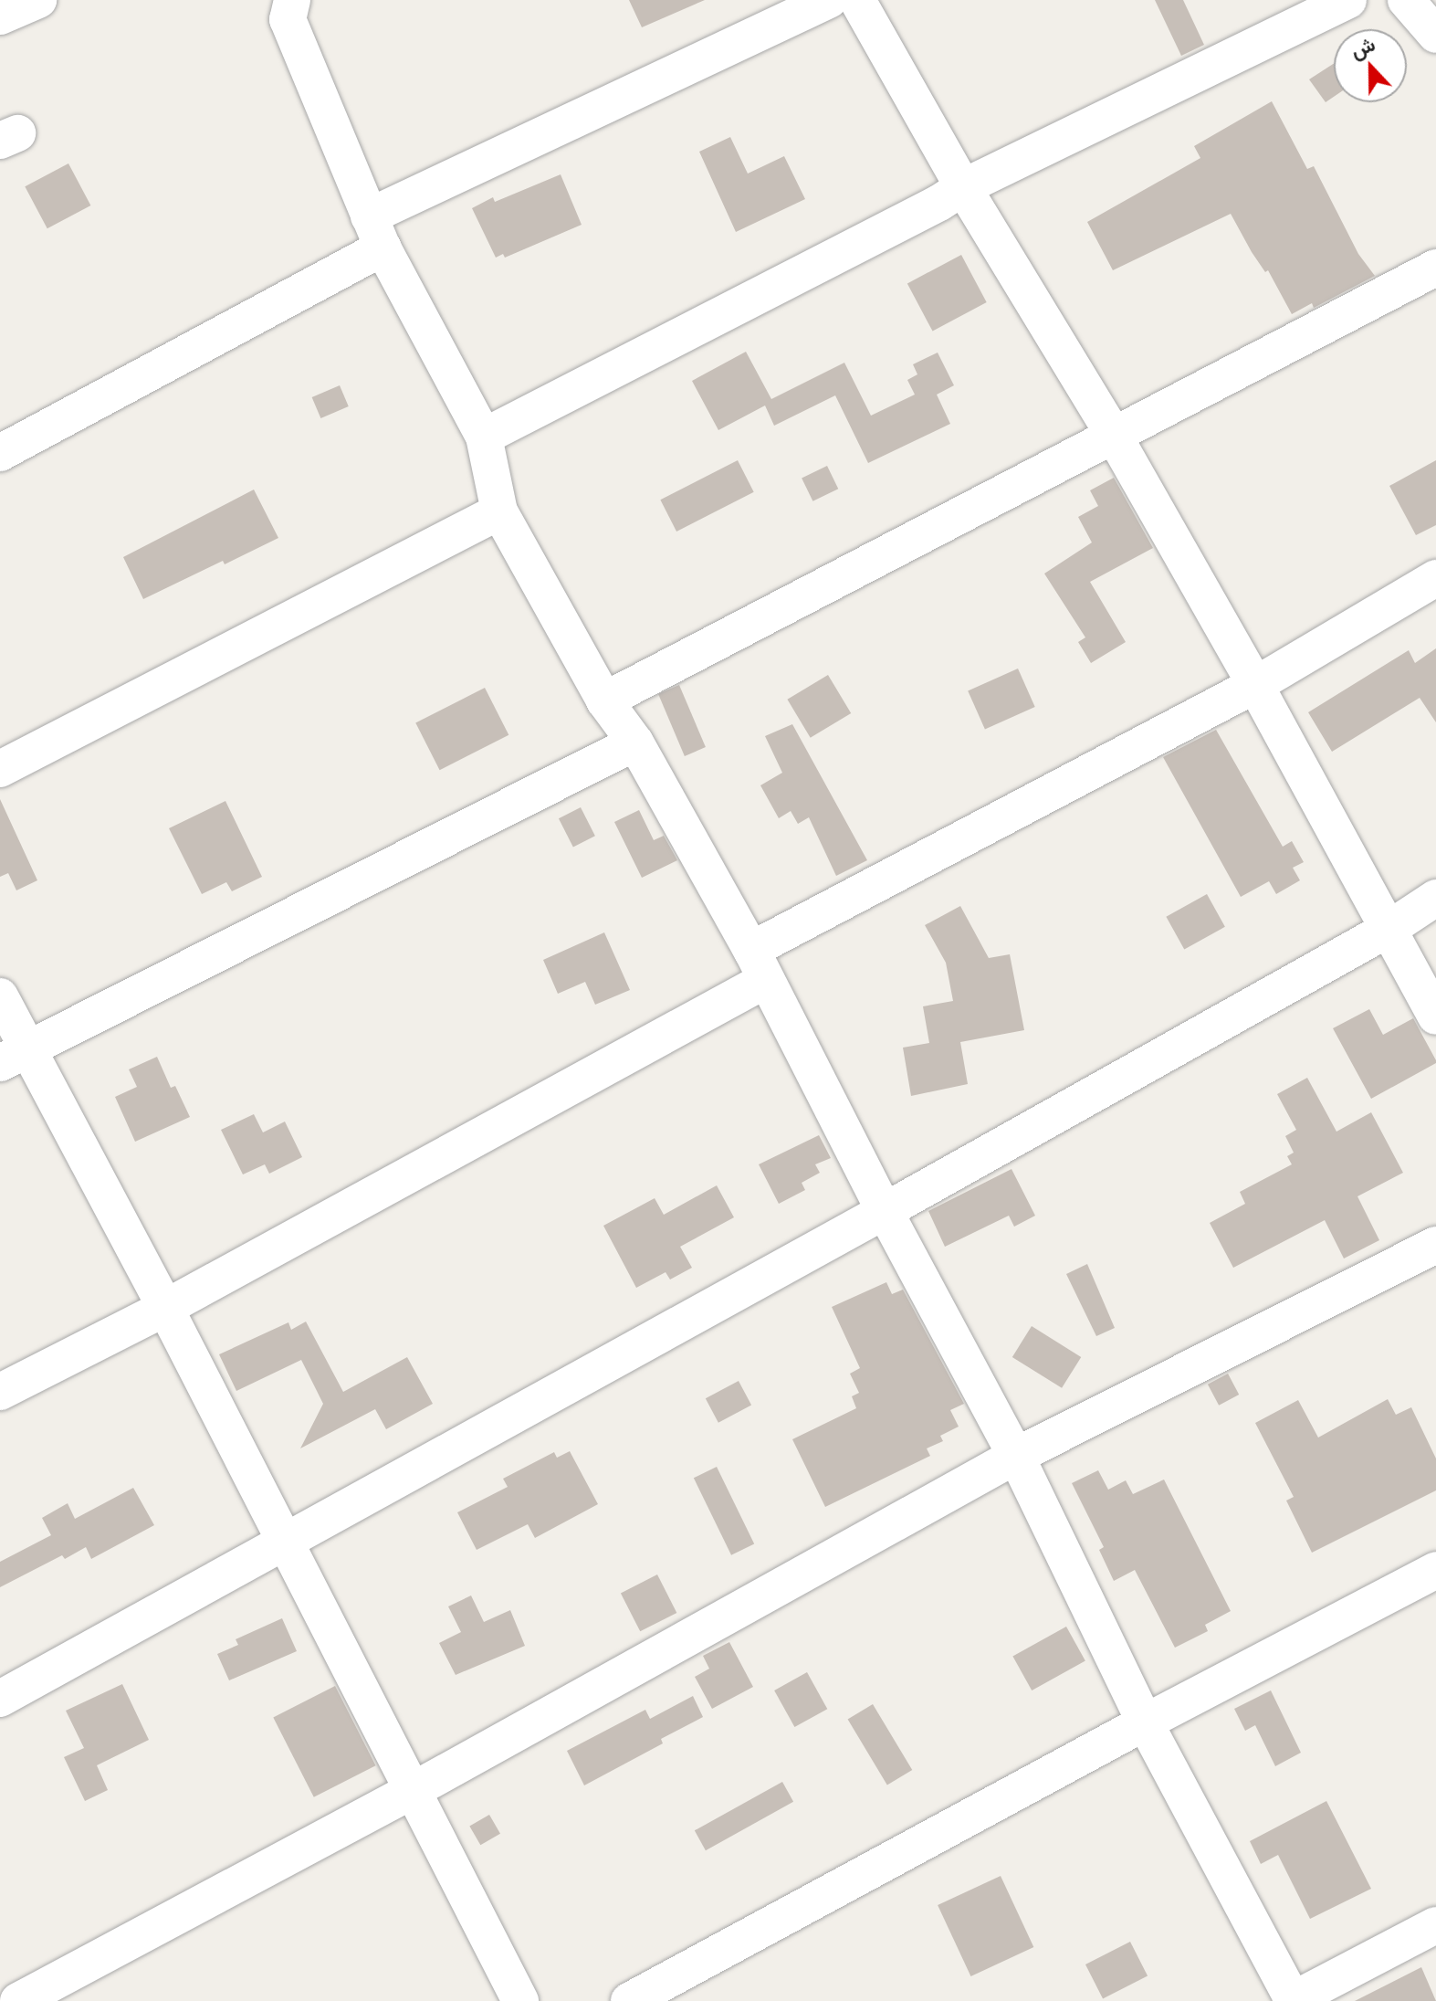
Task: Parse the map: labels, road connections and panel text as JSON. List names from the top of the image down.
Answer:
{
  "north": "top"
}
